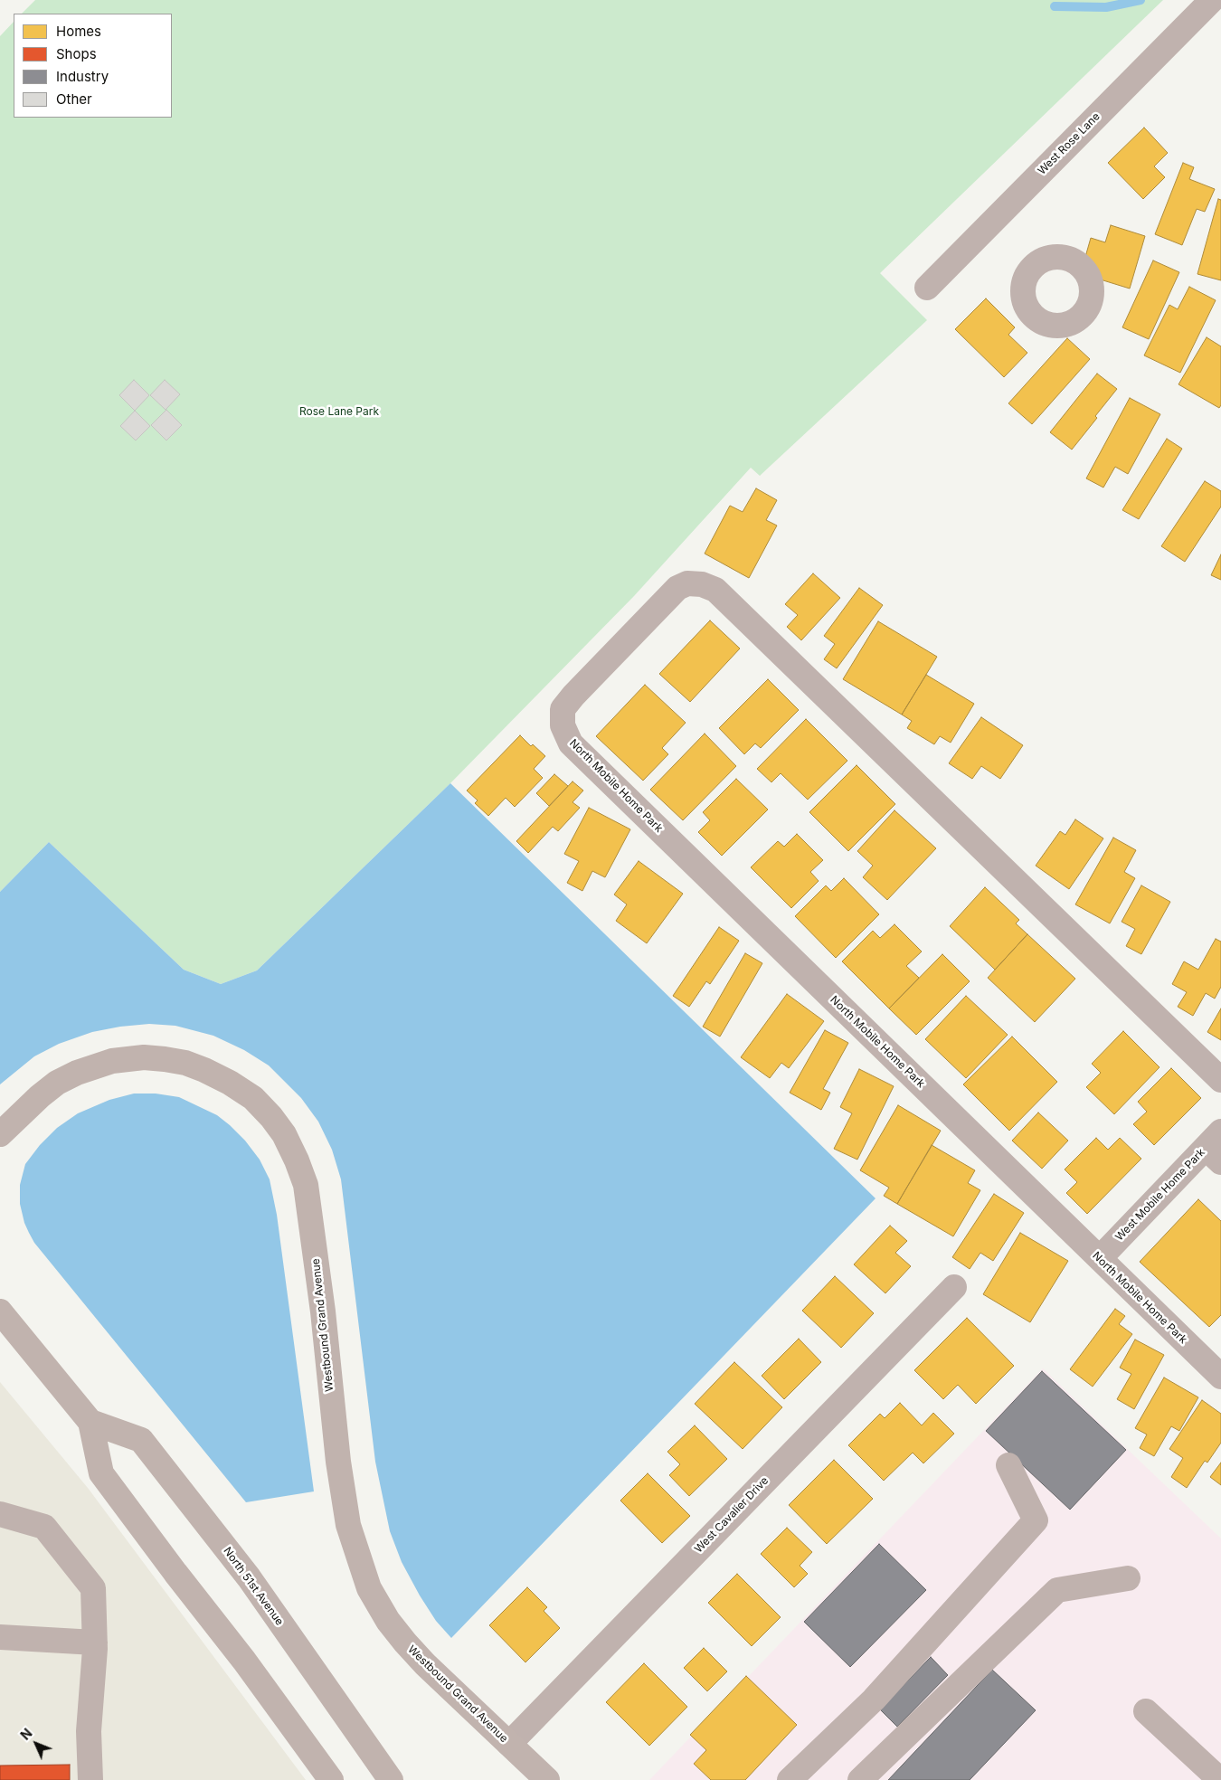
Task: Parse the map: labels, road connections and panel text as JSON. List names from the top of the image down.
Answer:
{
  "streets": {
    "main road": ["Westbound Grand Avenue", "North 51st Avenue"],
    "street": [
      "West Rose Lane",
      "North Mobile Home Park",
      "West Mobile Home Park",
      "West Cavalier Drive"
    ]
  },
  "crossings": [
    ["North Mobile Home Park", "West Mobile Home Park"],
    ["Westbound Grand Avenue", "West Cavalier Drive"]
  ],
  "parks": ["Rose Lane Park"],
  "legend": [
    "Homes",
    "Shops",
    "Industry",
    "Other"
  ],
  "north": "top left"
}
